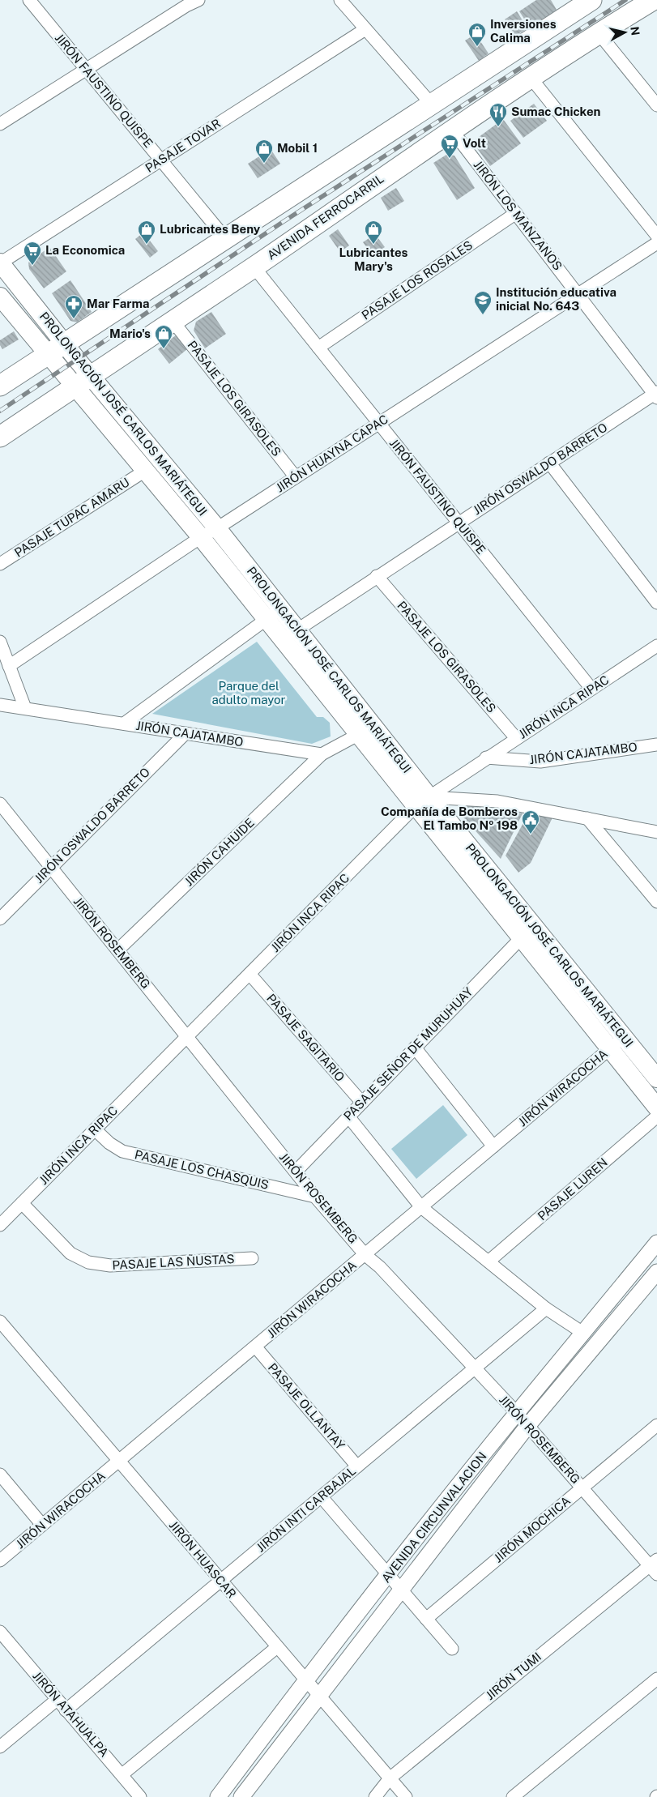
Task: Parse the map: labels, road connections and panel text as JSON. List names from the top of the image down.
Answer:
{
  "streets": {
    "main road": ["AVENIDA FERROCARRIL", "PROLONGACIÓN JOSÉ CARLOS MARIÁTEGUI"],
    "street": [
      "JIRÓN FAUSTINO QUISPE",
      "PASAJE TOVAR",
      "JIRÓN LOS MANZANOS",
      "PASAJE LOS ROSALES",
      "PASAJE LOS GIRASOLES",
      "JIRÓN HUAYNA CAPAC",
      "JIRÓN OSWALDO BARRETO",
      "PASAJE TUPAC AMARU",
      "JIRÓN INCA RIPAC",
      "JIRÓN CAJATAMBO",
      "JIRÓN CAHUIDE",
      "JIRÓN ROSEMBERG",
      "PASAJE SAGITARIO",
      "PASAJE SEÑOR DE MURUHUAY",
      "JIRÓN WIRACOCHA",
      "PASAJE LOS CHASQUIS",
      "PASAJE LUREN",
      "PASAJE LAS ÑUSTAS",
      "PASAJE OLLANTAY",
      "JIRÓN INTI CARBAJAL",
      "AVENIDA CIRCUNVALACION",
      "JIRÓN MOCHICA",
      "JIRÓN HUASCAR",
      "JIRÓN TUMI",
      "JIRÓN ATAHUALPA"
    ]
  },
  "crossings": [
    ["JIRÓN FAUSTINO QUISPE", "PASAJE TOVAR"],
    ["JIRÓN FAUSTINO QUISPE", "AVENIDA FERROCARRIL"],
    ["JIRÓN FAUSTINO QUISPE", "PASAJE LOS ROSALES"],
    ["JIRÓN FAUSTINO QUISPE", "JIRÓN HUAYNA CAPAC"],
    ["JIRÓN FAUSTINO QUISPE", "JIRÓN OSWALDO BARRETO"],
    ["JIRÓN FAUSTINO QUISPE", "JIRÓN INCA RIPAC"],
    ["PASAJE TOVAR", "PROLONGACIÓN JOSÉ CARLOS MARIÁTEGUI"],
    ["JIRÓN LOS MANZANOS", "AVENIDA FERROCARRIL"],
    ["JIRÓN LOS MANZANOS", "PASAJE LOS ROSALES"],
    ["JIRÓN LOS MANZANOS", "JIRÓN HUAYNA CAPAC"],
    ["JIRÓN LOS MANZANOS", "JIRÓN OSWALDO BARRETO"],
    ["AVENIDA FERROCARRIL", "PASAJE LOS GIRASOLES"],
    ["AVENIDA FERROCARRIL", "PROLONGACIÓN JOSÉ CARLOS MARIÁTEGUI"],
    ["PASAJE LOS GIRASOLES", "JIRÓN HUAYNA CAPAC"],
    ["PASAJE LOS GIRASOLES", "JIRÓN OSWALDO BARRETO"],
    ["PASAJE LOS GIRASOLES", "JIRÓN INCA RIPAC"],
    ["PROLONGACIÓN JOSÉ CARLOS MARIÁTEGUI", "JIRÓN HUAYNA CAPAC"],
    ["PROLONGACIÓN JOSÉ CARLOS MARIÁTEGUI", "JIRÓN OSWALDO BARRETO"],
    ["PROLONGACIÓN JOSÉ CARLOS MARIÁTEGUI", "PASAJE TUPAC AMARU"],
    ["PROLONGACIÓN JOSÉ CARLOS MARIÁTEGUI", "JIRÓN INCA RIPAC"],
    ["PROLONGACIÓN JOSÉ CARLOS MARIÁTEGUI", "PASAJE SEÑOR DE MURUHUAY"],
    ["PROLONGACIÓN JOSÉ CARLOS MARIÁTEGUI", "JIRÓN WIRACOCHA"],
    ["JIRÓN OSWALDO BARRETO", "JIRÓN CAJATAMBO"],
    ["JIRÓN OSWALDO BARRETO", "JIRÓN ROSEMBERG"],
    ["JIRÓN INCA RIPAC", "JIRÓN CAJATAMBO"],
    ["JIRÓN INCA RIPAC", "JIRÓN ROSEMBERG"],
    ["JIRÓN INCA RIPAC", "PASAJE SAGITARIO"],
    ["JIRÓN INCA RIPAC", "PASAJE LOS CHASQUIS"],
    ["JIRÓN INCA RIPAC", "PASAJE LAS ÑUSTAS"],
    ["JIRÓN CAJATAMBO", "JIRÓN CAHUIDE"],
    ["JIRÓN CAHUIDE", "JIRÓN ROSEMBERG"],
    ["JIRÓN ROSEMBERG", "PASAJE SEÑOR DE MURUHUAY"],
    ["JIRÓN ROSEMBERG", "JIRÓN WIRACOCHA"],
    ["JIRÓN ROSEMBERG", "PASAJE LOS CHASQUIS"],
    ["JIRÓN ROSEMBERG", "JIRÓN INTI CARBAJAL"],
    ["JIRÓN ROSEMBERG", "AVENIDA CIRCUNVALACION"],
    ["JIRÓN ROSEMBERG", "JIRÓN MOCHICA"],
    ["JIRÓN ROSEMBERG", "JIRÓN TUMI"],
    ["PASAJE SAGITARIO", "PASAJE SEÑOR DE MURUHUAY"],
    ["JIRÓN WIRACOCHA", "PASAJE OLLANTAY"],
    ["JIRÓN WIRACOCHA", "JIRÓN HUASCAR"],
    ["PASAJE OLLANTAY", "JIRÓN INTI CARBAJAL"],
    ["JIRÓN INTI CARBAJAL", "JIRÓN HUASCAR"],
    ["JIRÓN INTI CARBAJAL", "JIRÓN ATAHUALPA"],
    ["AVENIDA CIRCUNVALACION", "JIRÓN HUASCAR"],
    ["JIRÓN HUASCAR", "JIRÓN TUMI"]
  ],
  "parks": ["Parque del adulto mayor"],
  "places": {
    "shop": [
      "Inversiones Calima",
      "Mobil 1",
      "Lubricantes Beny",
      "Lubricantes Mary's",
      "Mario's"
    ],
    "restaurant": ["Sumac Chicken"],
    "supermarket": ["Volt", "La Economica"],
    "school or university": ["Institución educativa inicial No. 643"],
    "pharmacy": ["Mar Farma"],
    "public building": ["Compañía de Bomberos El Tambo Nº 198"]
  },
  "north": "right"
}
